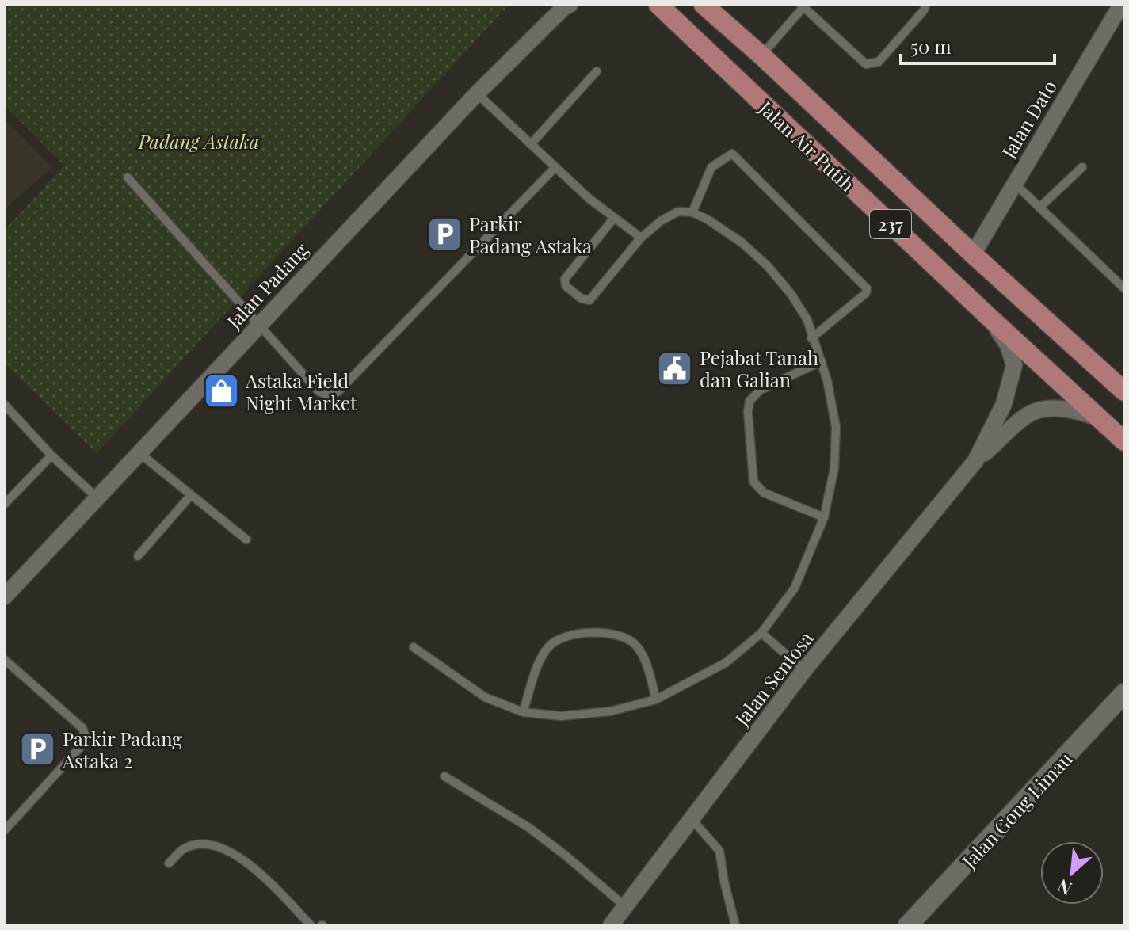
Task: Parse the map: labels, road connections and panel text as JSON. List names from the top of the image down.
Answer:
{
  "streets": {
    "main road": ["Jalan Air Putih", "237"],
    "street": [
      "Jalan Dato",
      "Jalan Padang",
      "Jalan Sentosa",
      "Jalan Gong Limau"
    ]
  },
  "crossings": [
    ["Jalan Dato", "Jalan Air Putih"]
  ],
  "parks": ["Padang Astaka"],
  "places": {
    "parking": ["Parkir Padang Astaka", "Parkir Padang Astaka 2"],
    "public building": ["Pejabat Tanah dan Galian"],
    "shop": ["Astaka Field Night Market"]
  },
  "scale_bar": "50 m",
  "north": "bottom left"
}
